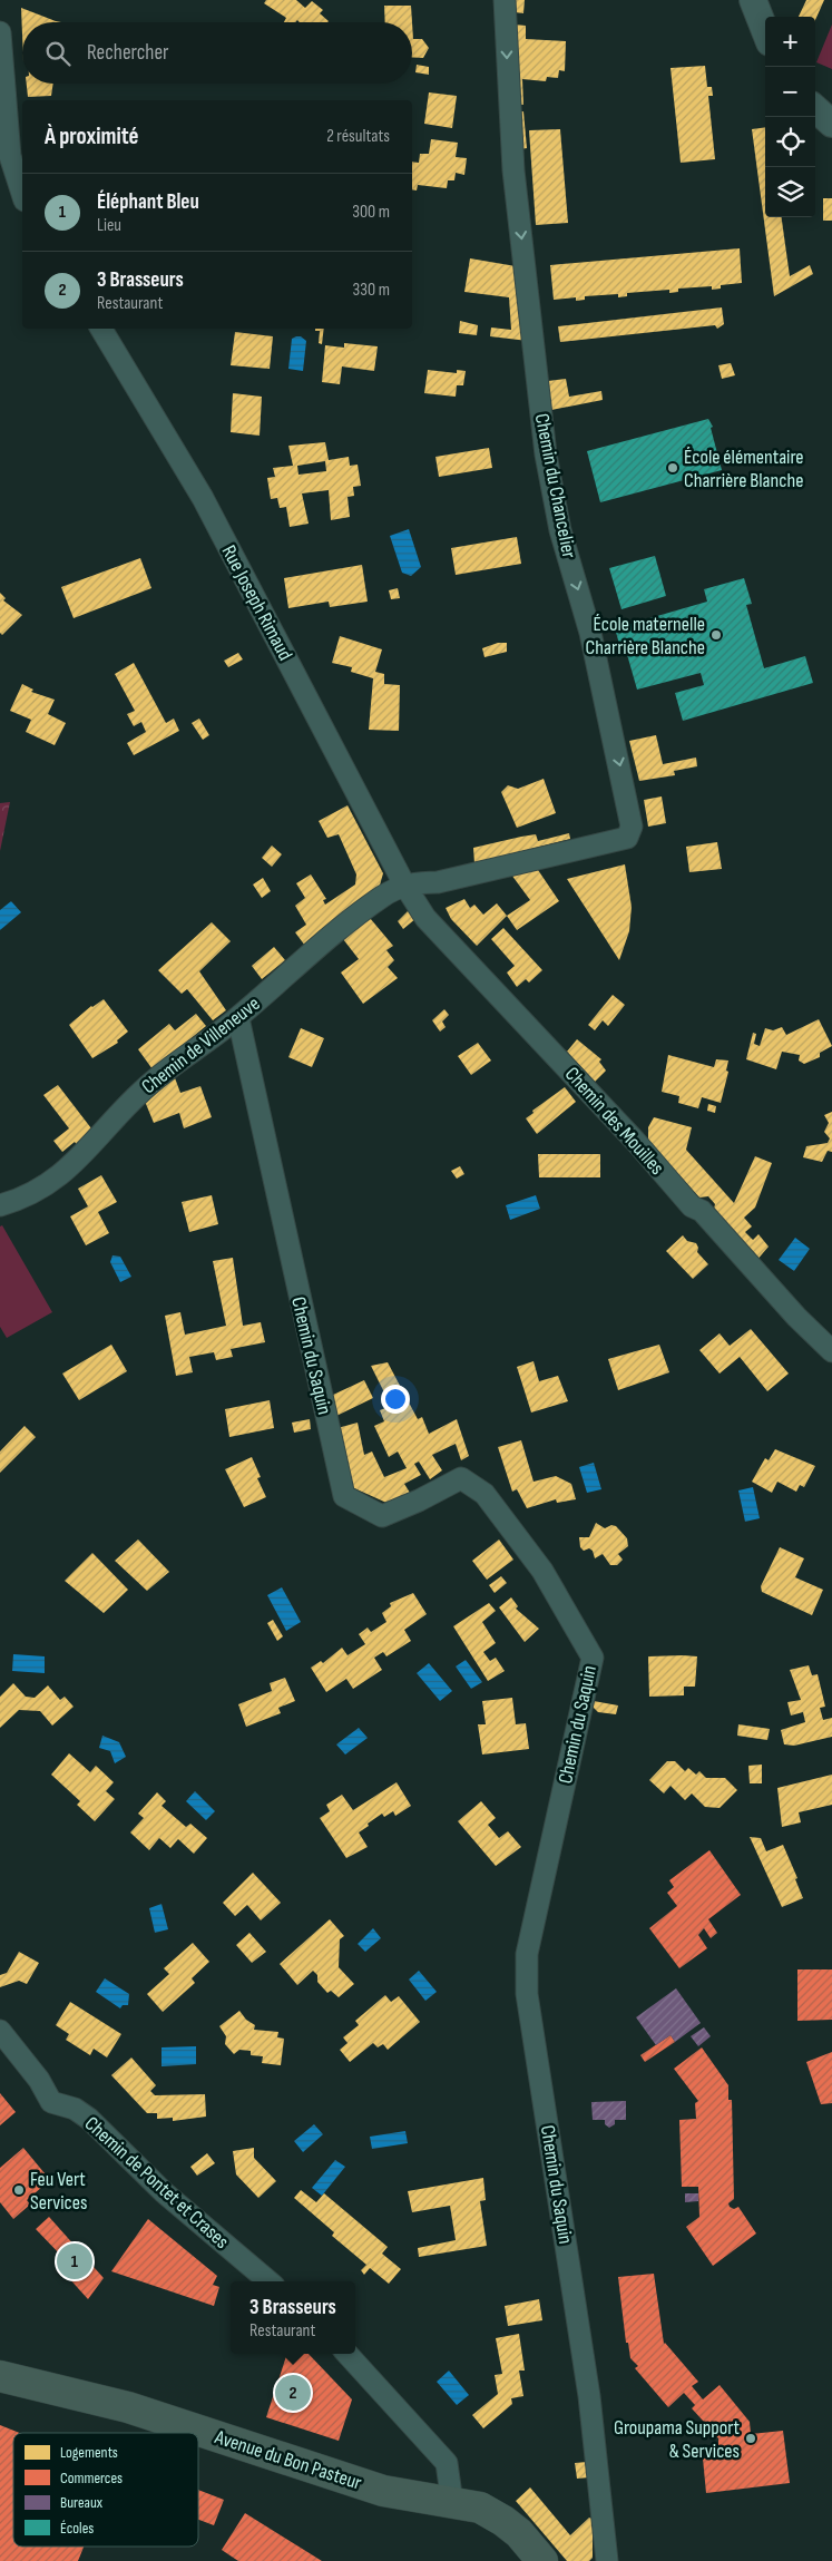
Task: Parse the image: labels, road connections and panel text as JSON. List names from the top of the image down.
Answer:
{
  "streets": {
    "main road": ["Avenue du Bon Pasteur"],
    "street": [
      "Chemin du Chancelier",
      "Rue Joseph Rimaud",
      "Chemin de Villeneuve",
      "Chemin des Mouilles",
      "Chemin du Saquin",
      "Chemin de Pontet et Crases"
    ]
  },
  "crossings": [
    ["Chemin du Chancelier", "Rue Joseph Rimaud"],
    ["Chemin du Chancelier", "Chemin de Villeneuve"],
    ["Chemin du Chancelier", "Chemin des Mouilles"],
    ["Rue Joseph Rimaud", "Chemin de Villeneuve"],
    ["Rue Joseph Rimaud", "Chemin des Mouilles"],
    ["Chemin de Villeneuve", "Chemin des Mouilles"],
    ["Chemin de Villeneuve", "Chemin du Saquin"]
  ],
  "one_way": ["Chemin du Chancelier"],
  "places": [
    "École élémentaire Charrière Blanche",
    "École maternelle Charrière Blanche",
    "Feu Vert Services",
    "Groupama Support & Services"
  ],
  "legend": [
    "Logements",
    "Commerces",
    "Bureaux",
    "Écoles"
  ],
  "page": {
    "map_buttons": ["+", "−"],
    "search": "Rechercher",
    "heading": ["À proximité", "2 résultats"],
    "list": [
      {
        "mark": "1",
        "name": "Éléphant Bleu",
        "note": "Lieu",
        "value": "300 m"
      },
      {
        "mark": "2",
        "name": "3 Brasseurs",
        "note": "Restaurant",
        "value": "330 m"
      }
    ],
    "pins": ["1", "2"],
    "popup": ["3 Brasseurs", "Restaurant"]
  }
}
